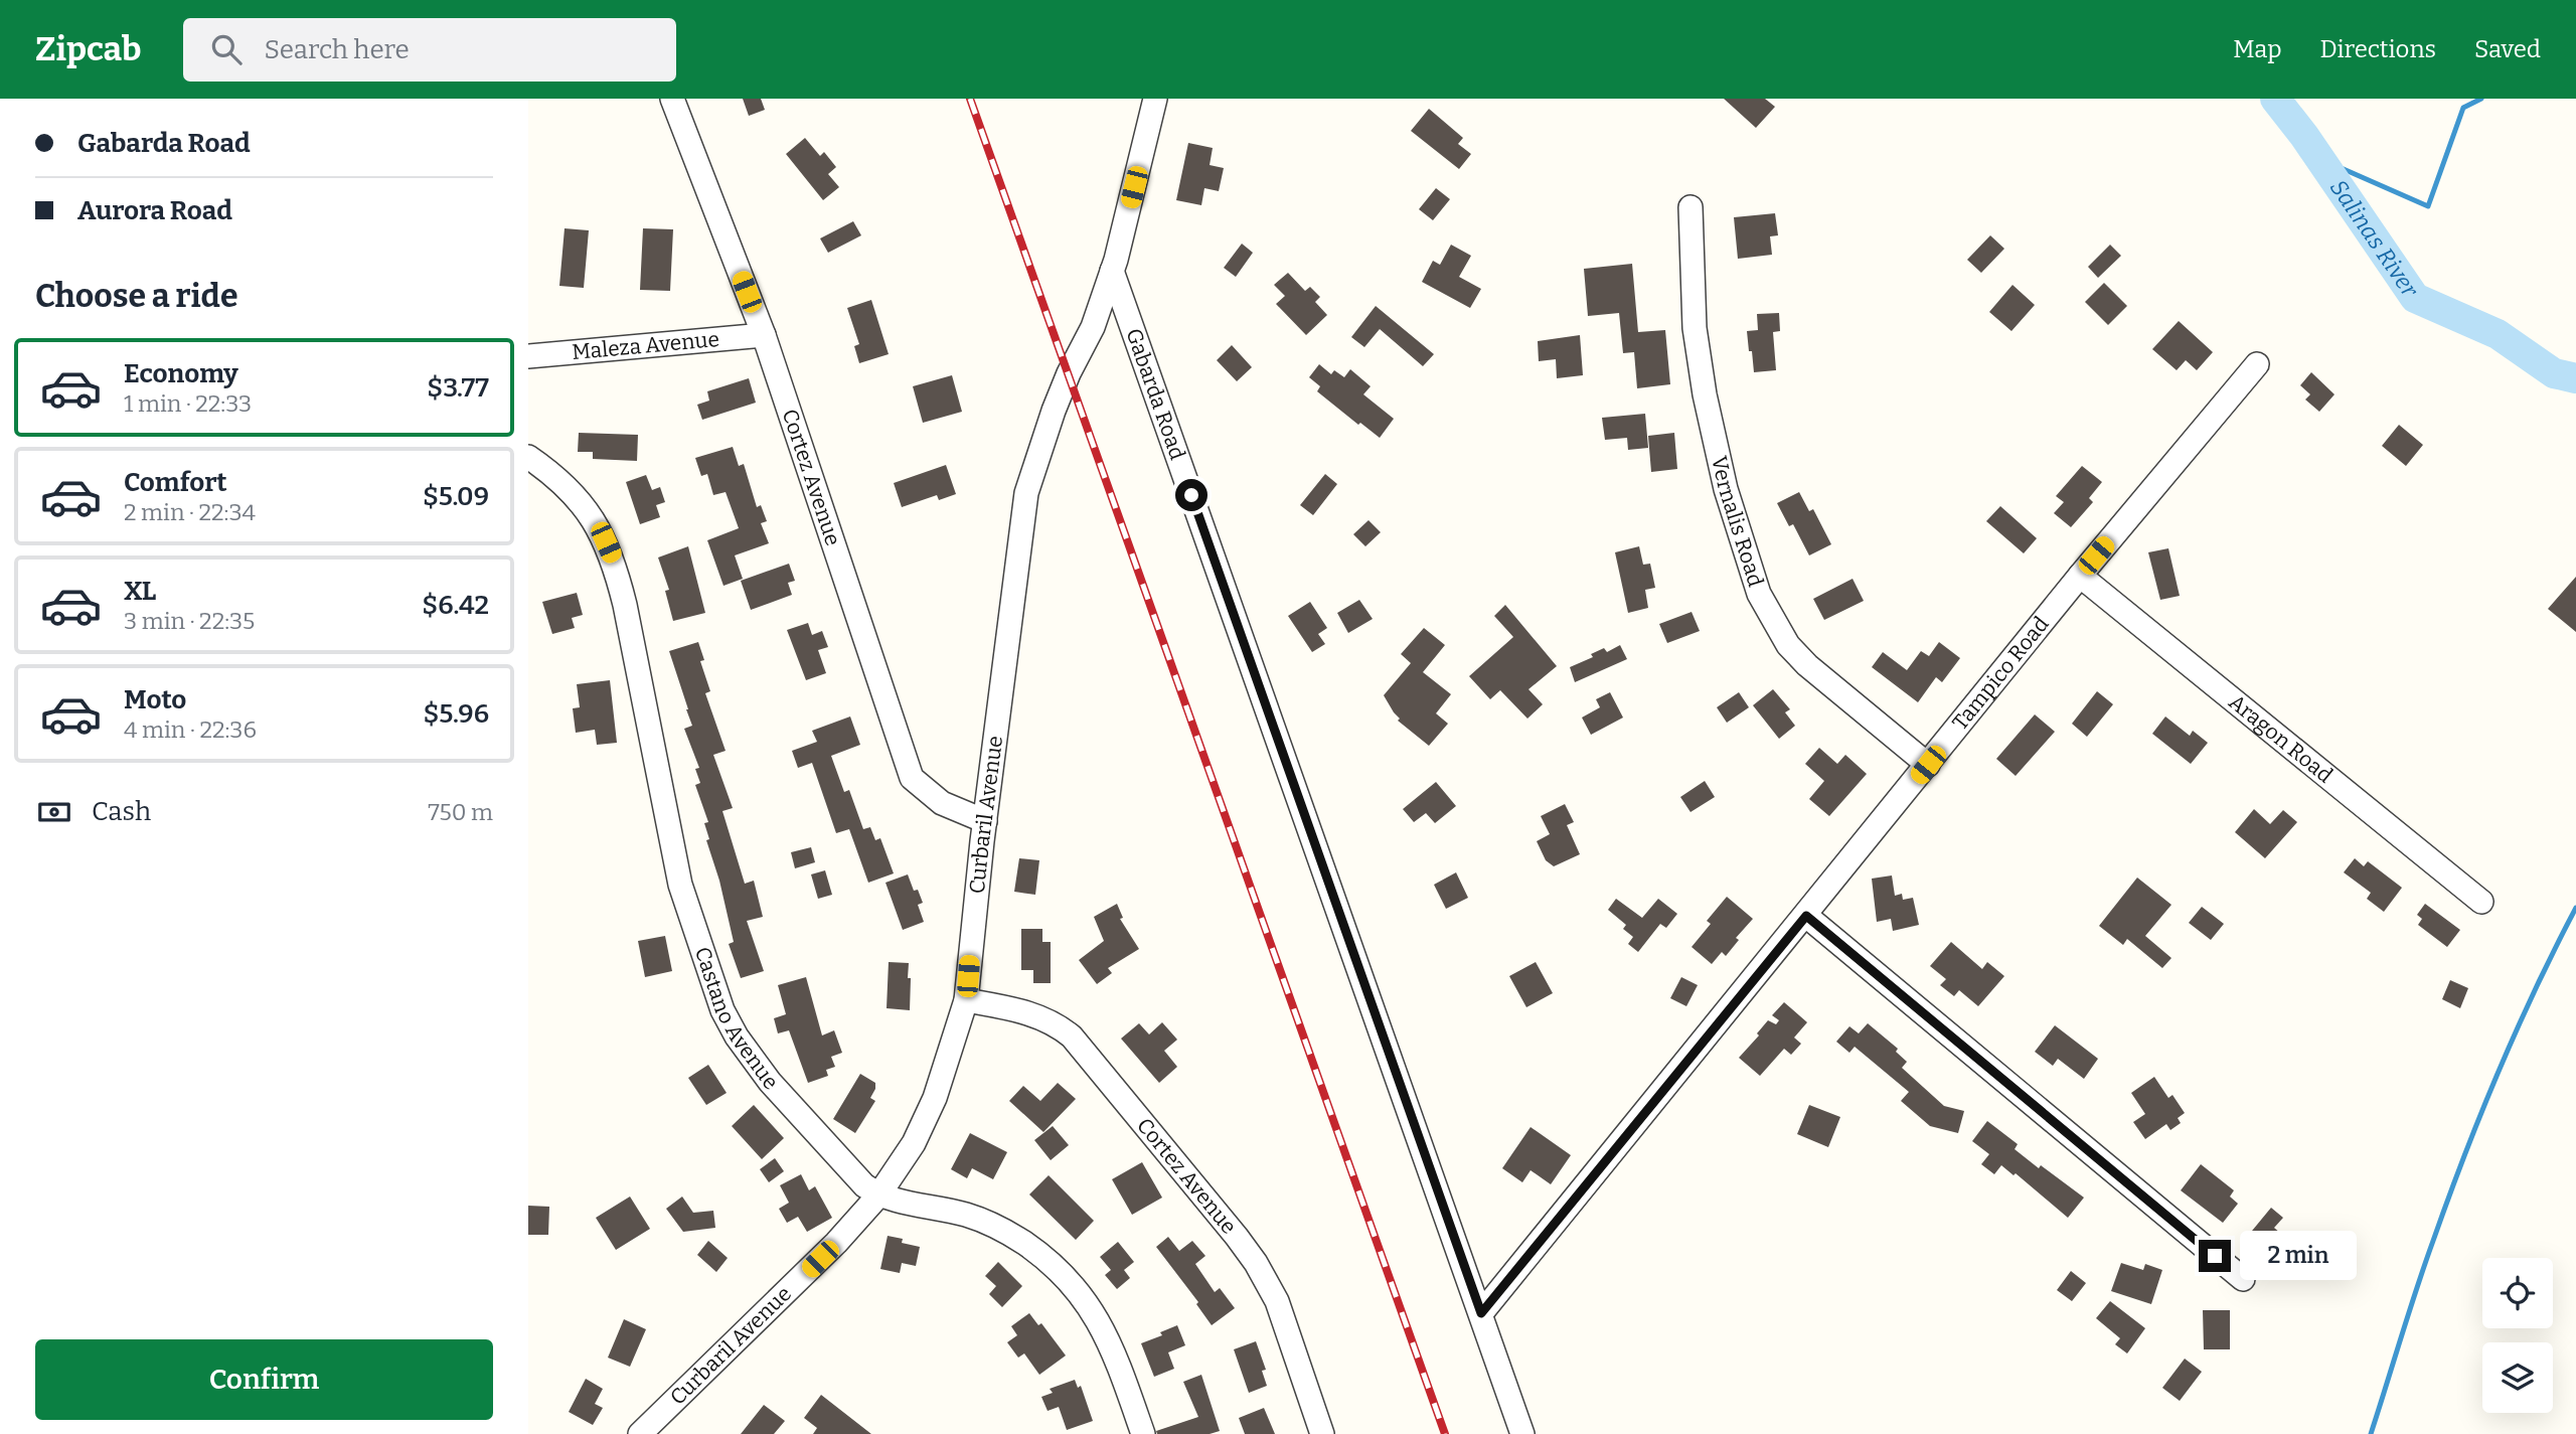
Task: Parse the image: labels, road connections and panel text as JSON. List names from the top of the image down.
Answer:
{
  "streets": {
    "street": [
      "Maleza Avenue",
      "Gabarda Road",
      "Cortez Avenue",
      "Vernalis Road",
      "Tampico Road",
      "Aragon Road",
      "Curbaril Avenue",
      "Castano Avenue"
    ]
  },
  "crossings": [
    ["Maleza Avenue", "Cortez Avenue"],
    ["Gabarda Road", "Tampico Road"],
    ["Gabarda Road", "Curbaril Avenue"],
    ["Cortez Avenue", "Curbaril Avenue"],
    ["Vernalis Road", "Tampico Road"],
    ["Tampico Road", "Aragon Road"],
    ["Curbaril Avenue", "Castano Avenue"]
  ],
  "water": ["Salinas River"],
  "page": {
    "header": "Zipcab",
    "search": "Search here",
    "nav": ["Map", "Directions", "Saved"],
    "banner": ["Gabarda Road", "Aurora Road"],
    "heading": "Choose a ride",
    "list": [
      {
        "name": "Economy",
        "note": "1 min · 22:33",
        "value": "$3.77"
      },
      {
        "name": "Comfort",
        "note": "2 min · 22:34",
        "value": "$5.09"
      },
      {
        "name": "XL",
        "note": "3 min · 22:35",
        "value": "$6.42"
      },
      {
        "name": "Moto",
        "note": "4 min · 22:36",
        "value": "$5.96"
      }
    ],
    "pay": ["Cash", "750 m"],
    "bubble": "2 min",
    "buttons": "Confirm"
  }
}
